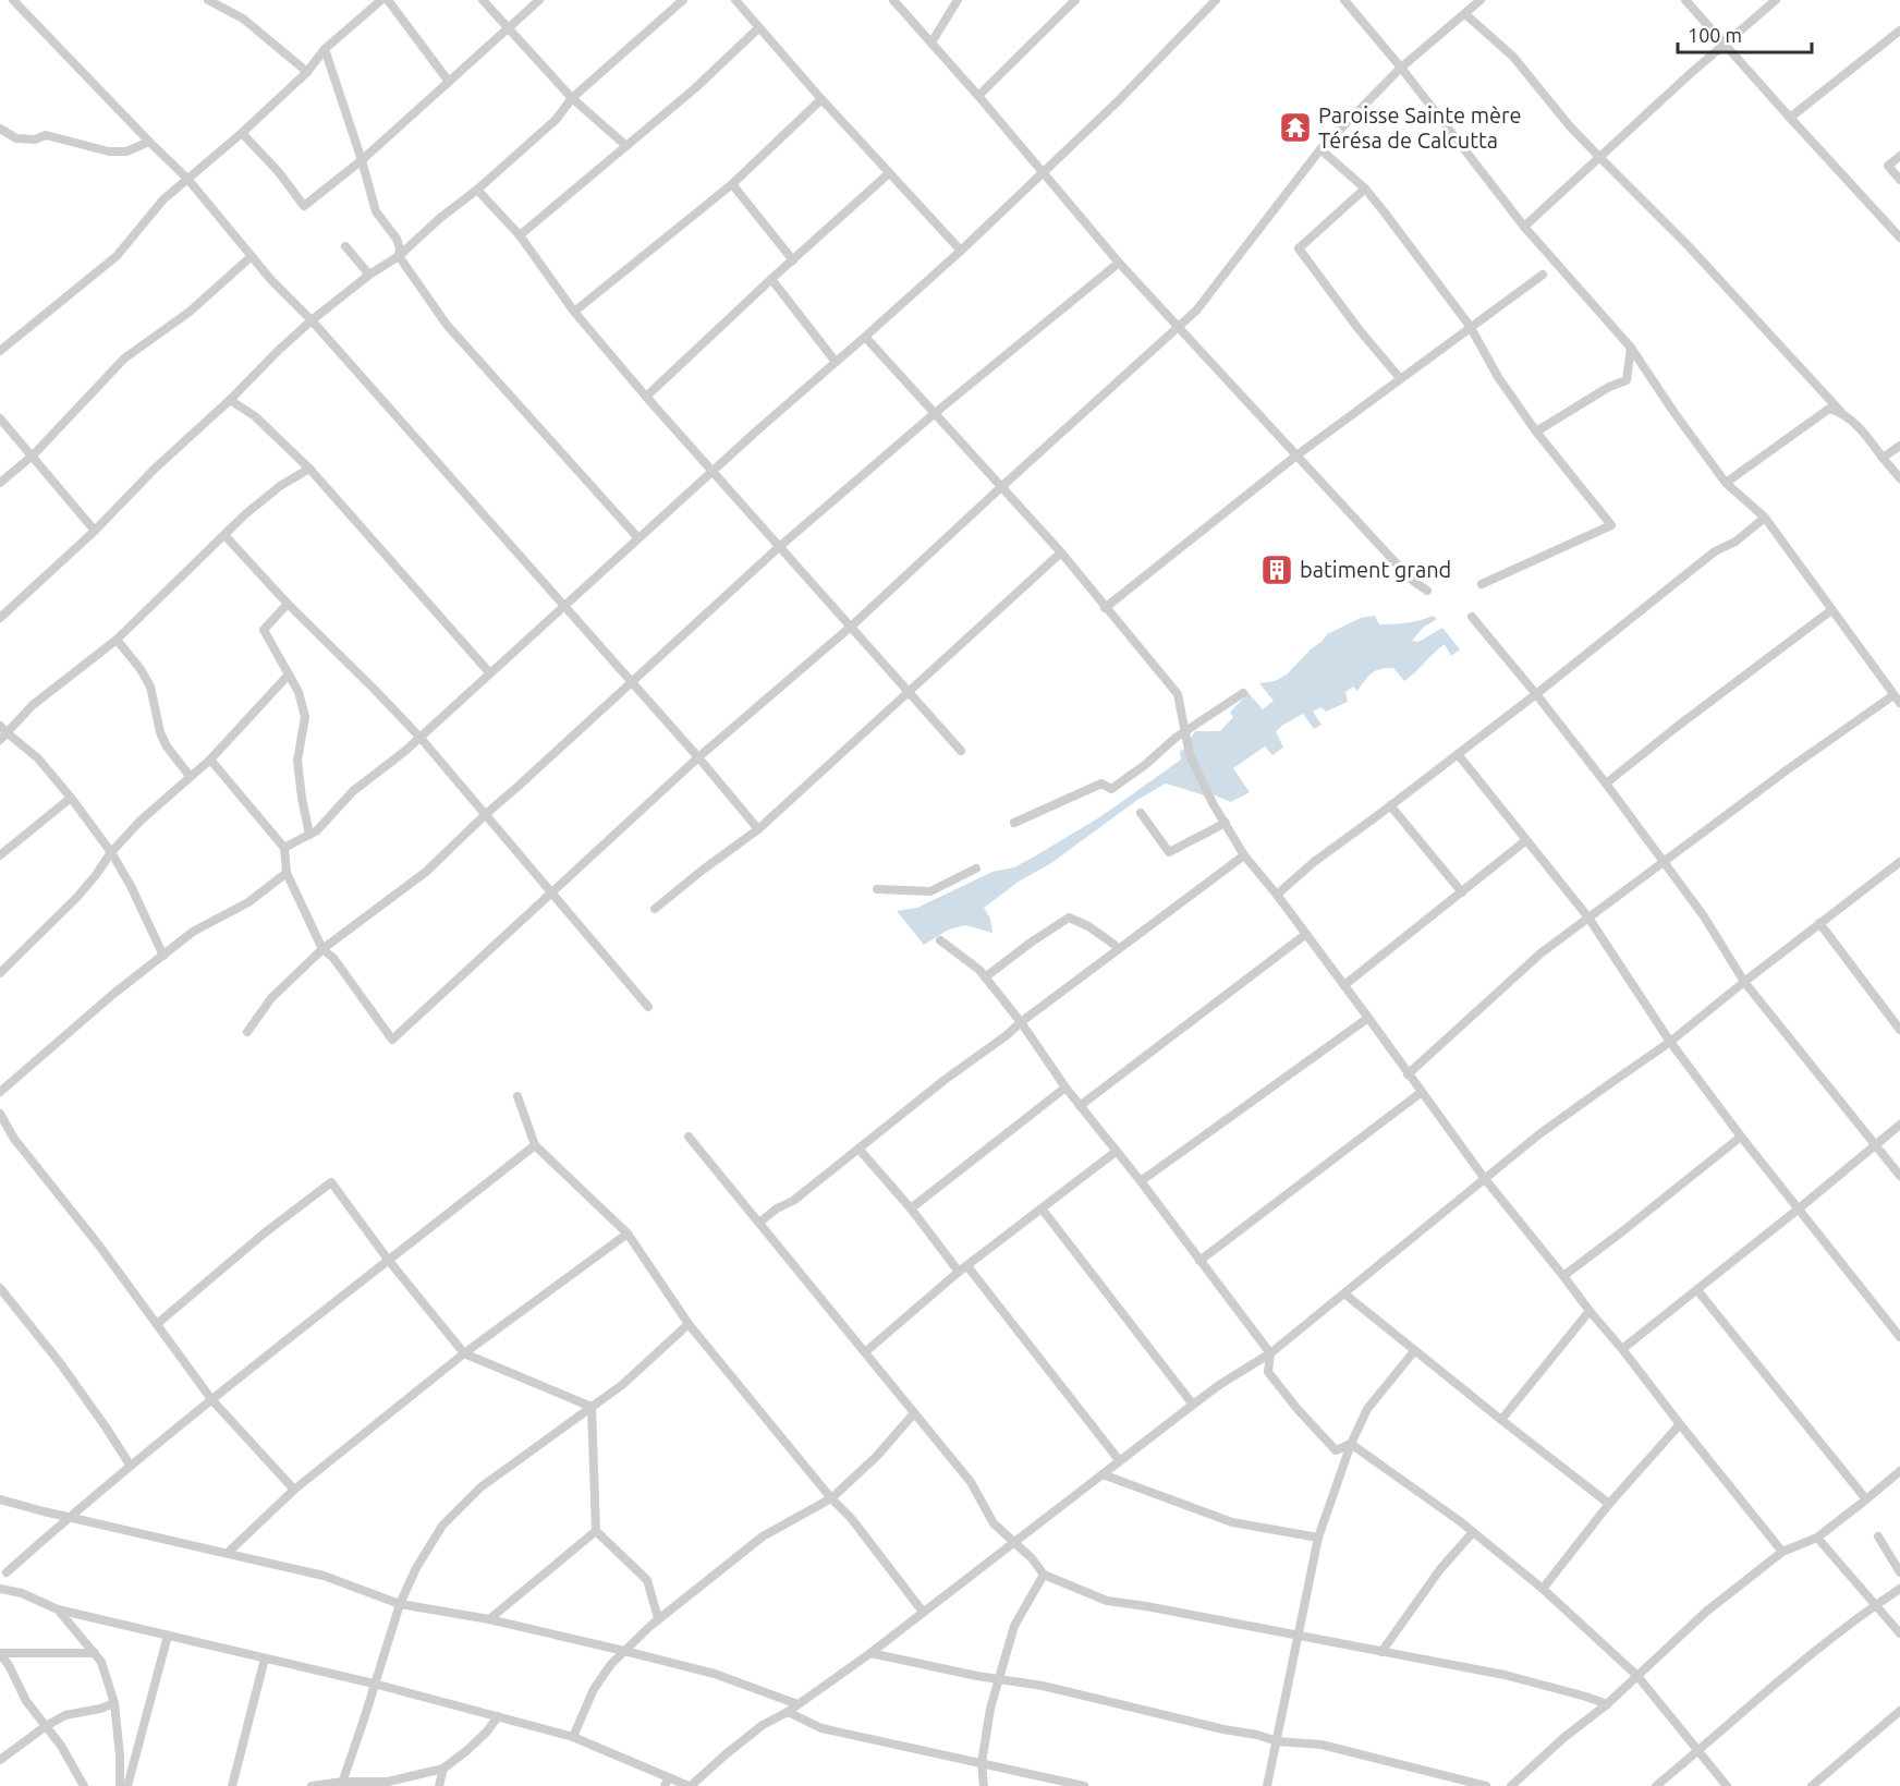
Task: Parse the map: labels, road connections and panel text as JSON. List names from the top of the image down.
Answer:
{
  "places": {
    "temple": ["Paroisse Sainte mère Térésa de Calcutta"],
    "building": ["batiment grand"]
  },
  "scale_bar": "100 m"
}
